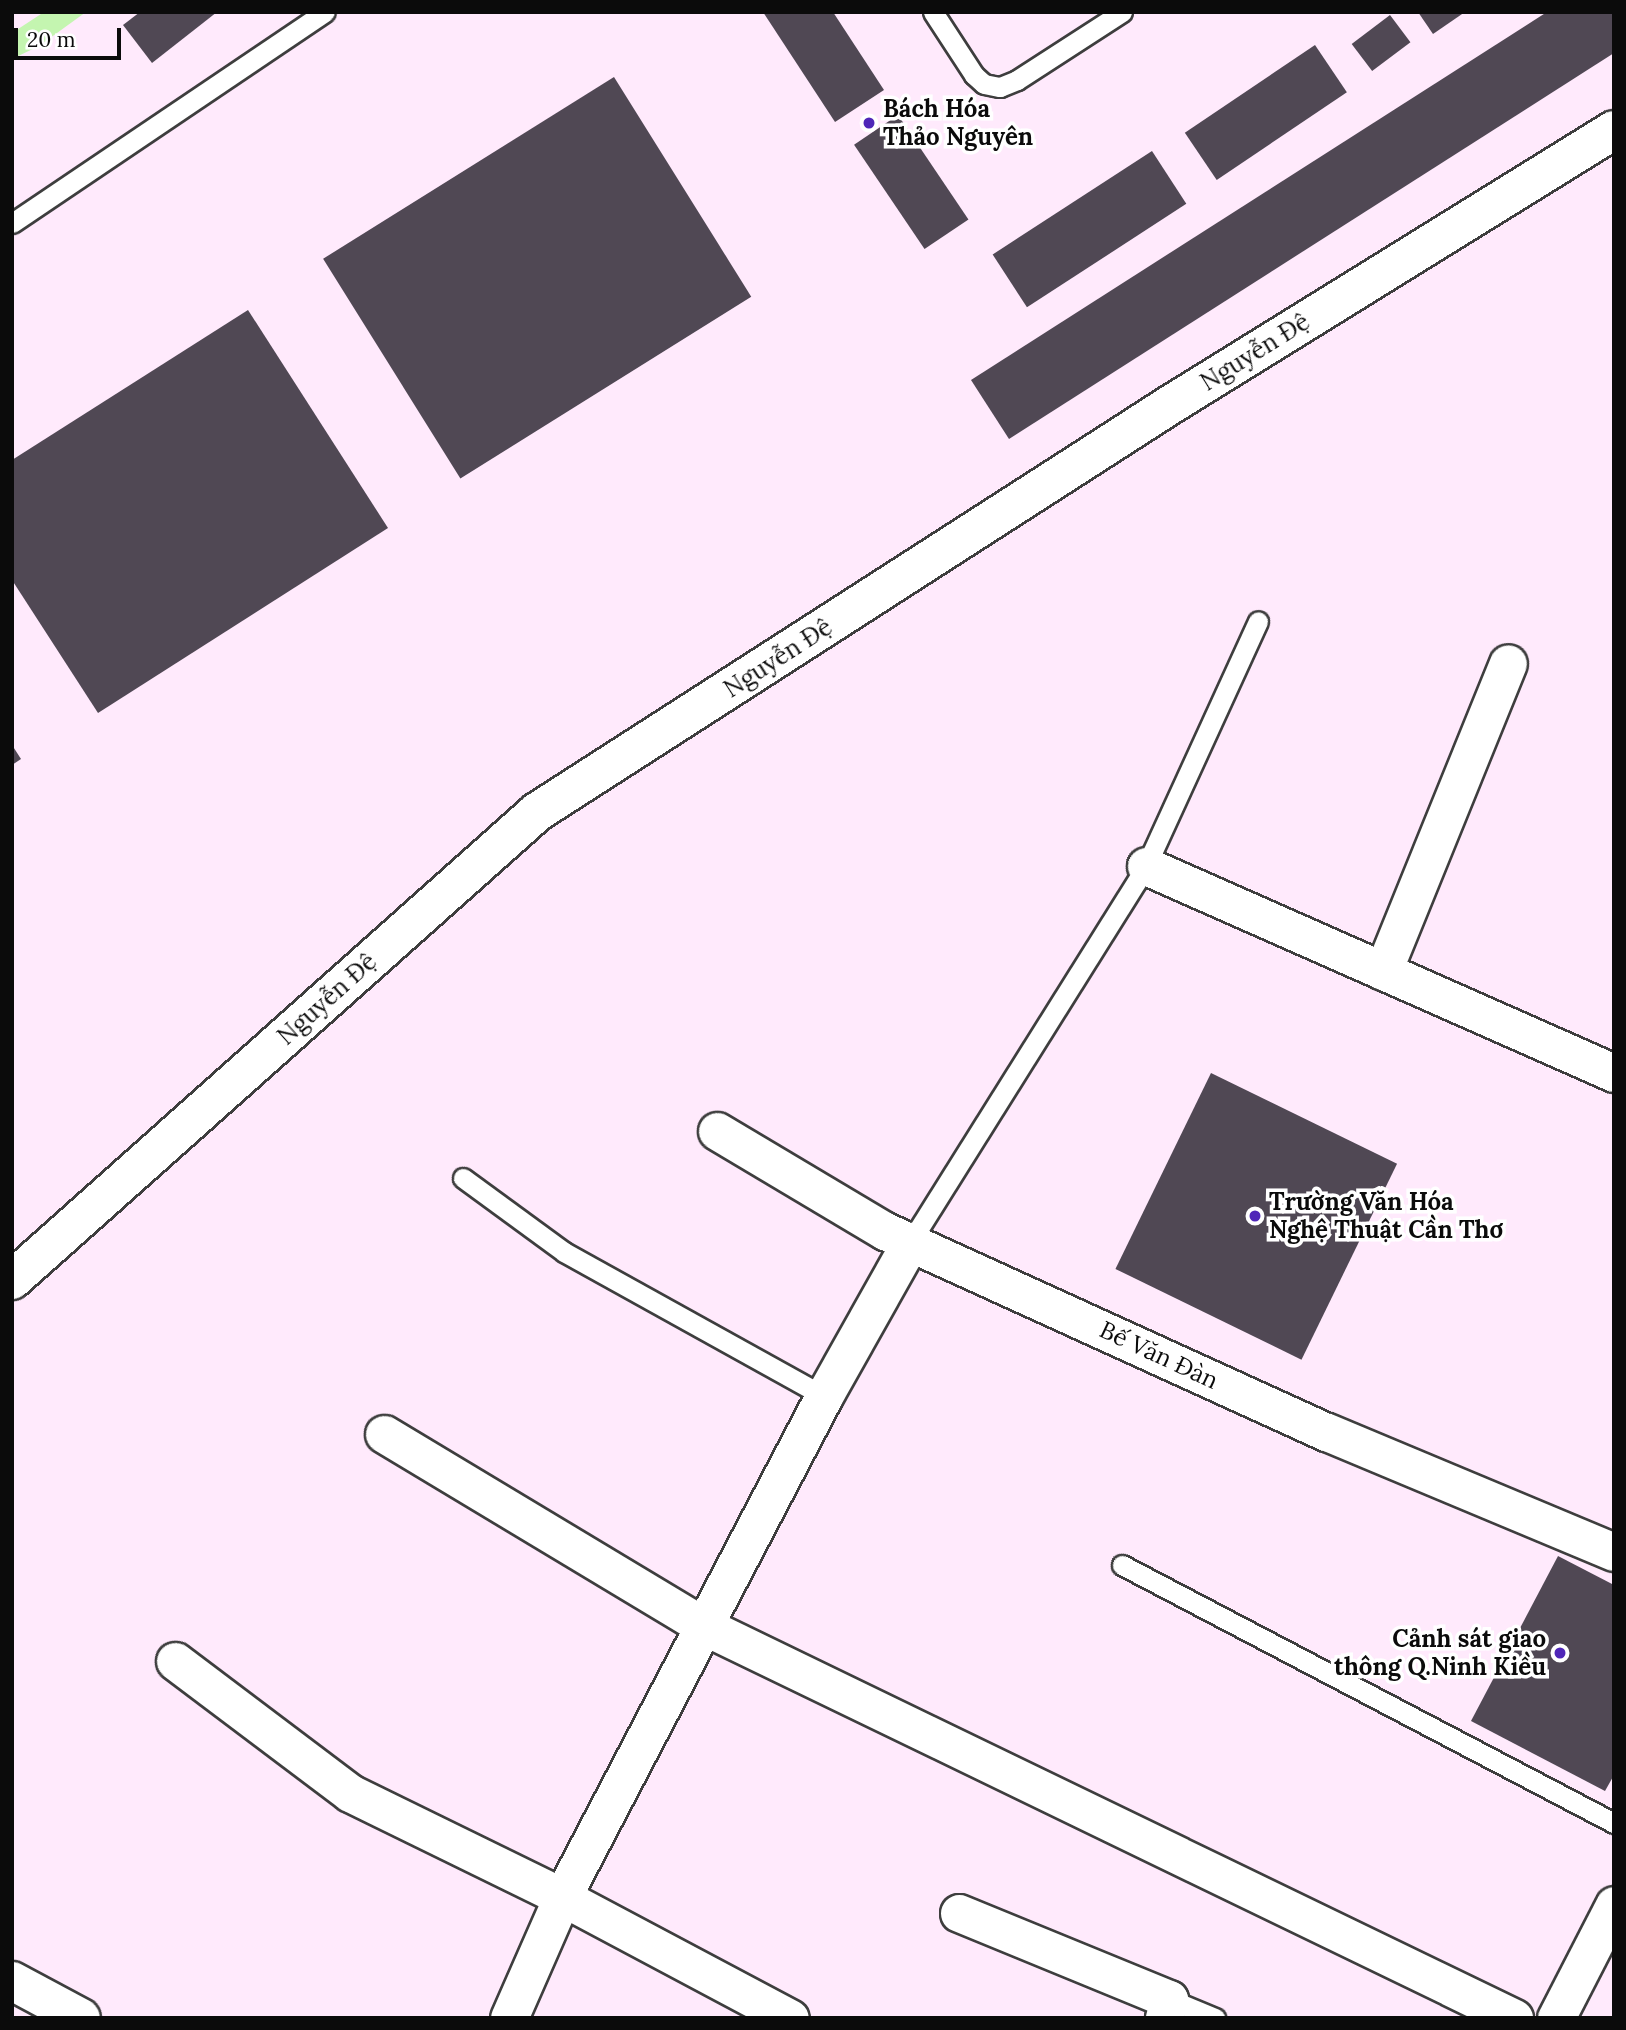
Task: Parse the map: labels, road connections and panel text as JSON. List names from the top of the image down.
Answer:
{
  "streets": {
    "street": ["Nguyễn Đệ", "Bế Văn Đàn"]
  },
  "places": ["Bách Hóa Thảo Nguyên", "Trường Văn Hóa Nghệ Thuật Cần Thơ", "Cảnh sát giao thông Q.Ninh Kiều"],
  "scale_bar": "20 m"
}
